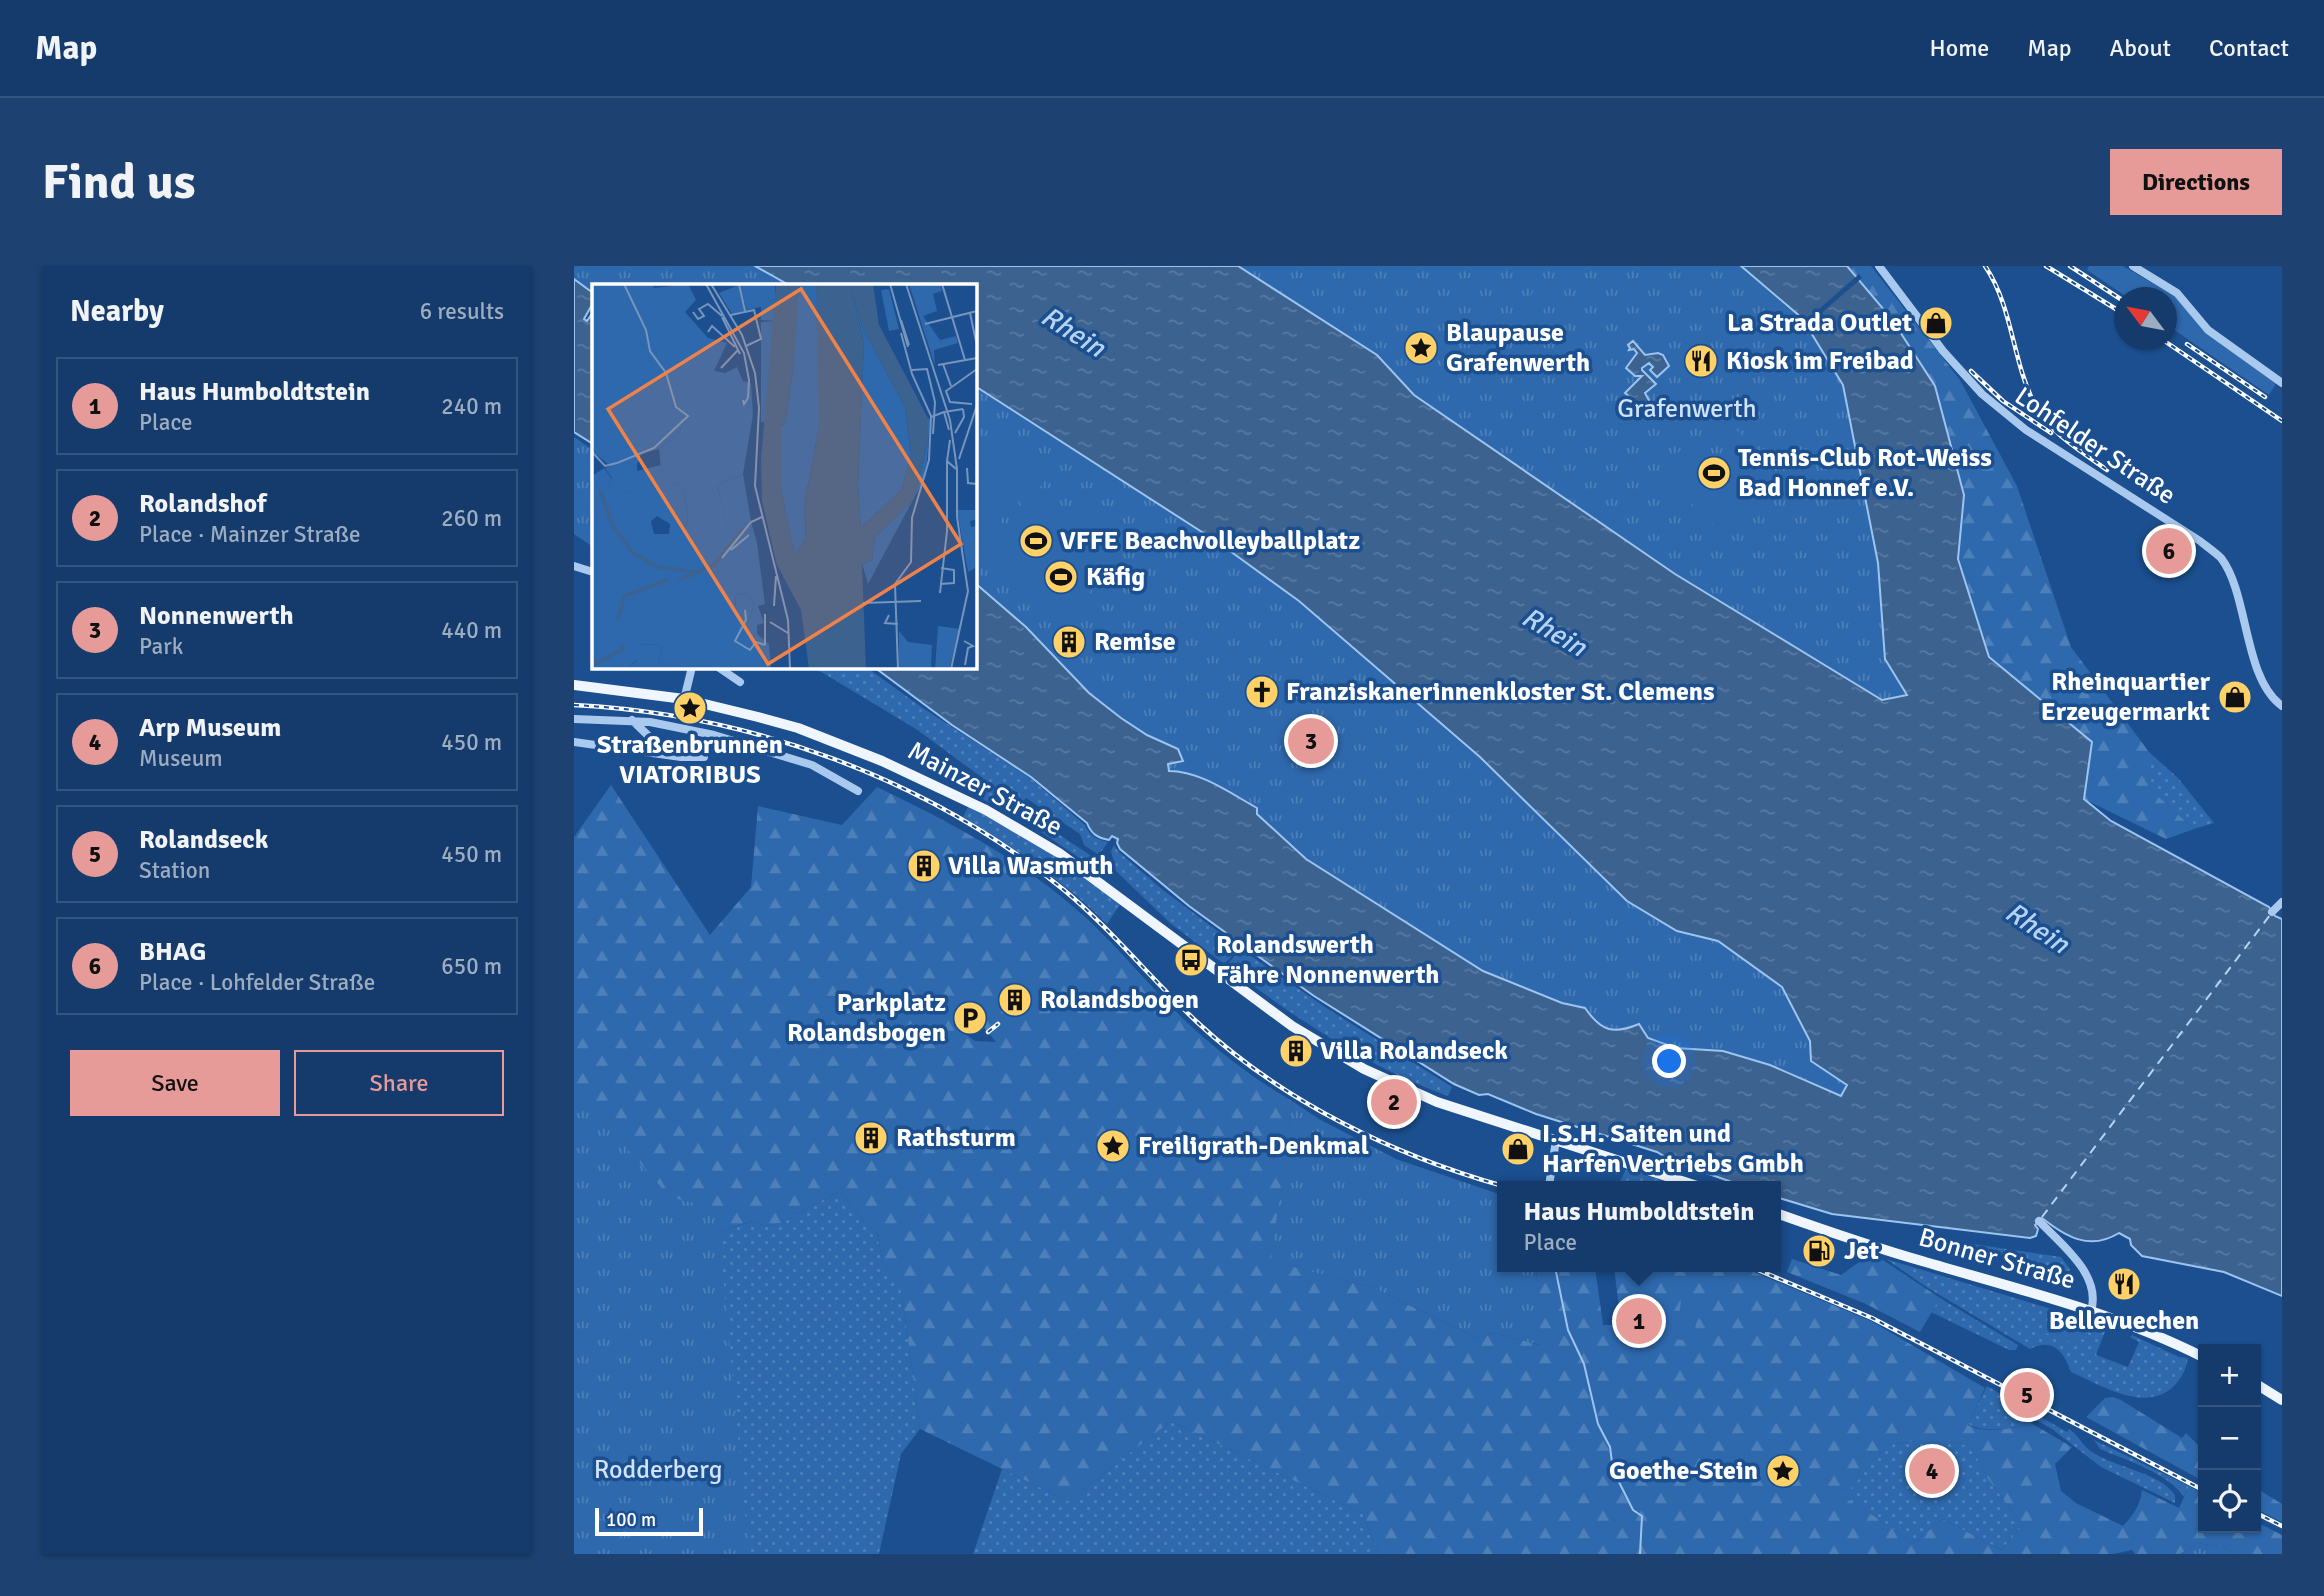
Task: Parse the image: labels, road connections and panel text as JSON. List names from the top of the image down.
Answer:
{
  "streets": {
    "main road": ["Mainzer Straße", "Bonner Straße"],
    "street": ["Lohfelder Straße"]
  },
  "water": ["Rhein"],
  "parks": ["Grafenwerth", "Rodderberg"],
  "places": {
    "shop": ["La Strada Outlet", "Rheinquartier Erzeugermarkt", "I.S.H. Saiten und Harfen Vertriebs Gmbh"],
    "place": [
      "Blaupause Grafenwerth",
      "Straßenbrunnen VIATORIBUS",
      "Freiligrath-Denkmal",
      "Goethe-Stein"
    ],
    "restaurant": ["Kiosk im Freibad", "Bellevuechen"],
    "sports": ["Tennis-Club Rot-Weiss Bad Honnef e.V.", "VFFE Beachvolleyballplatz", "Käfig"],
    "building": [
      "Remise",
      "Villa Wasmuth",
      "Rolandsbogen",
      "Villa Rolandseck",
      "Rathsturm"
    ],
    "church": ["Franziskanerinnenkloster St. Clemens"],
    "bus stop": ["Rolandswerth Fähre Nonnenwerth"],
    "parking": ["Parkplatz Rolandsbogen"],
    "fuel station": ["Jet"]
  },
  "scale_bar": "100 m",
  "north": "top left",
  "page": {
    "header": "Map",
    "nav": [
      "Home",
      "Map",
      "About",
      "Contact"
    ],
    "buttons": [
      "Directions",
      ["Save", "Share"]
    ],
    "title": "Find us",
    "heading": ["Nearby", "6 results"],
    "list": [
      {
        "mark": "1",
        "name": "Haus Humboldtstein",
        "note": "Place",
        "value": "240 m"
      },
      {
        "mark": "2",
        "name": "Rolandshof",
        "note": "Place · Mainzer Straße",
        "value": "260 m"
      },
      {
        "mark": "3",
        "name": "Nonnenwerth",
        "note": "Park",
        "value": "440 m"
      },
      {
        "mark": "4",
        "name": "Arp Museum",
        "note": "Museum",
        "value": "450 m"
      },
      {
        "mark": "5",
        "name": "Rolandseck",
        "note": "Station",
        "value": "450 m"
      },
      {
        "mark": "6",
        "name": "BHAG",
        "note": "Place · Lohfelder Straße",
        "value": "650 m"
      }
    ],
    "pins": [
      "6",
      "3",
      "2",
      "1",
      "5",
      "4"
    ],
    "popup": ["Haus Humboldtstein", "Place"],
    "map_buttons": ["+", "−"],
    "scale": "100 m"
  }
}
